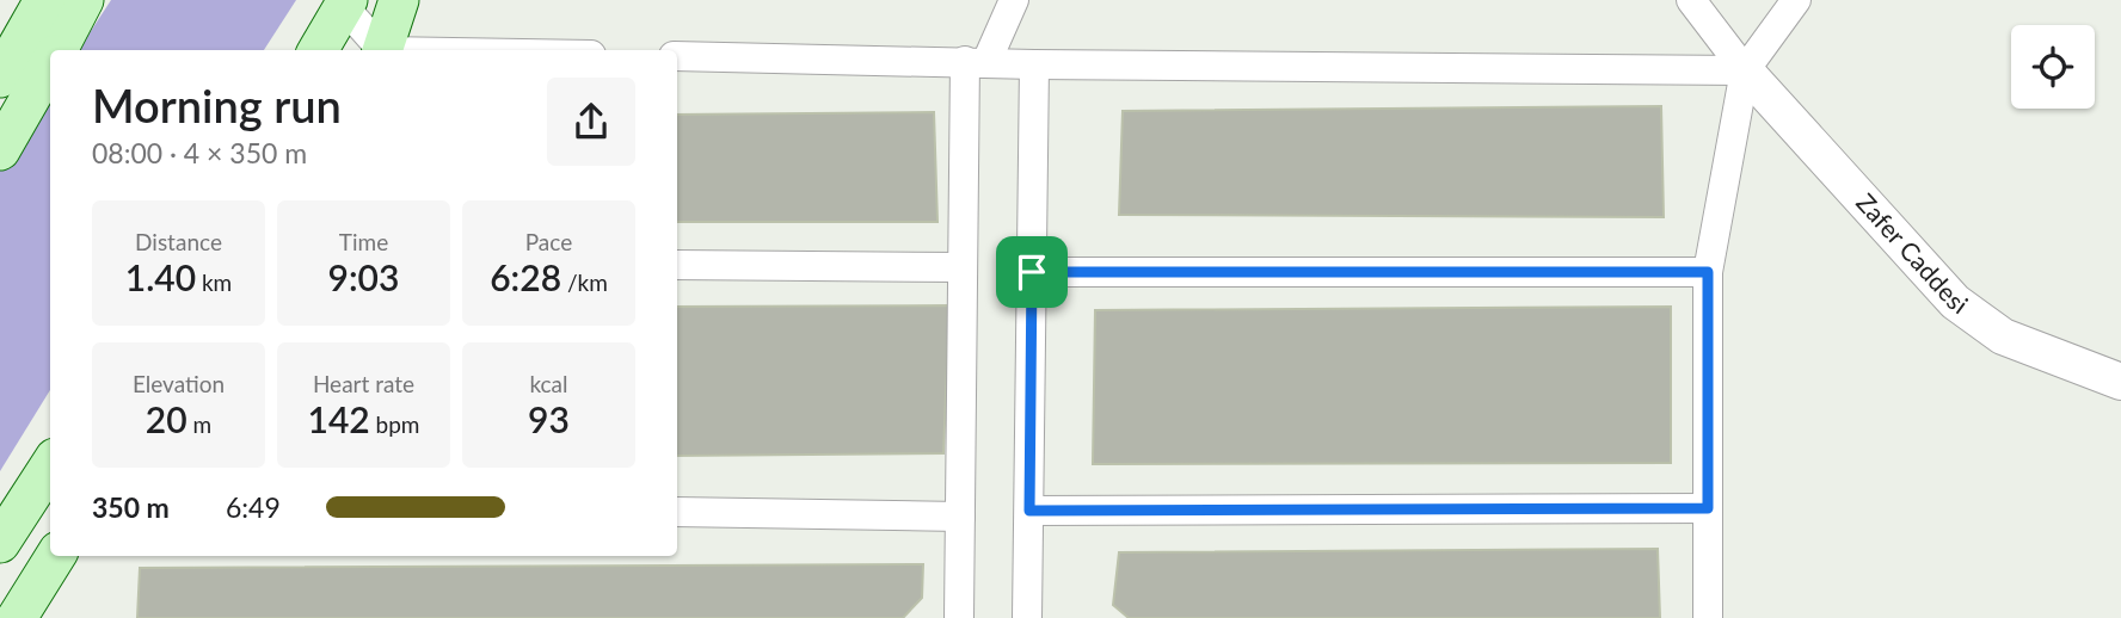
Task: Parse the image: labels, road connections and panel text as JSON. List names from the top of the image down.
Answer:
{
  "streets": {
    "street": ["Zafer Caddesi"]
  },
  "page": {
    "heading": ["Morning run", "08:00 · 4 × 350 m"],
    "stats": [
      ["Distance", "1.40 km"],
      ["Time", "9:03"],
      ["Pace", "6:28 /km"],
      ["Elevation", "20 m"],
      ["Heart rate", "142 bpm"],
      ["kcal", "93"]
    ],
    "list": [
      {
        "name": "350 m",
        "note": "6:49"
      }
    ]
  }
}
